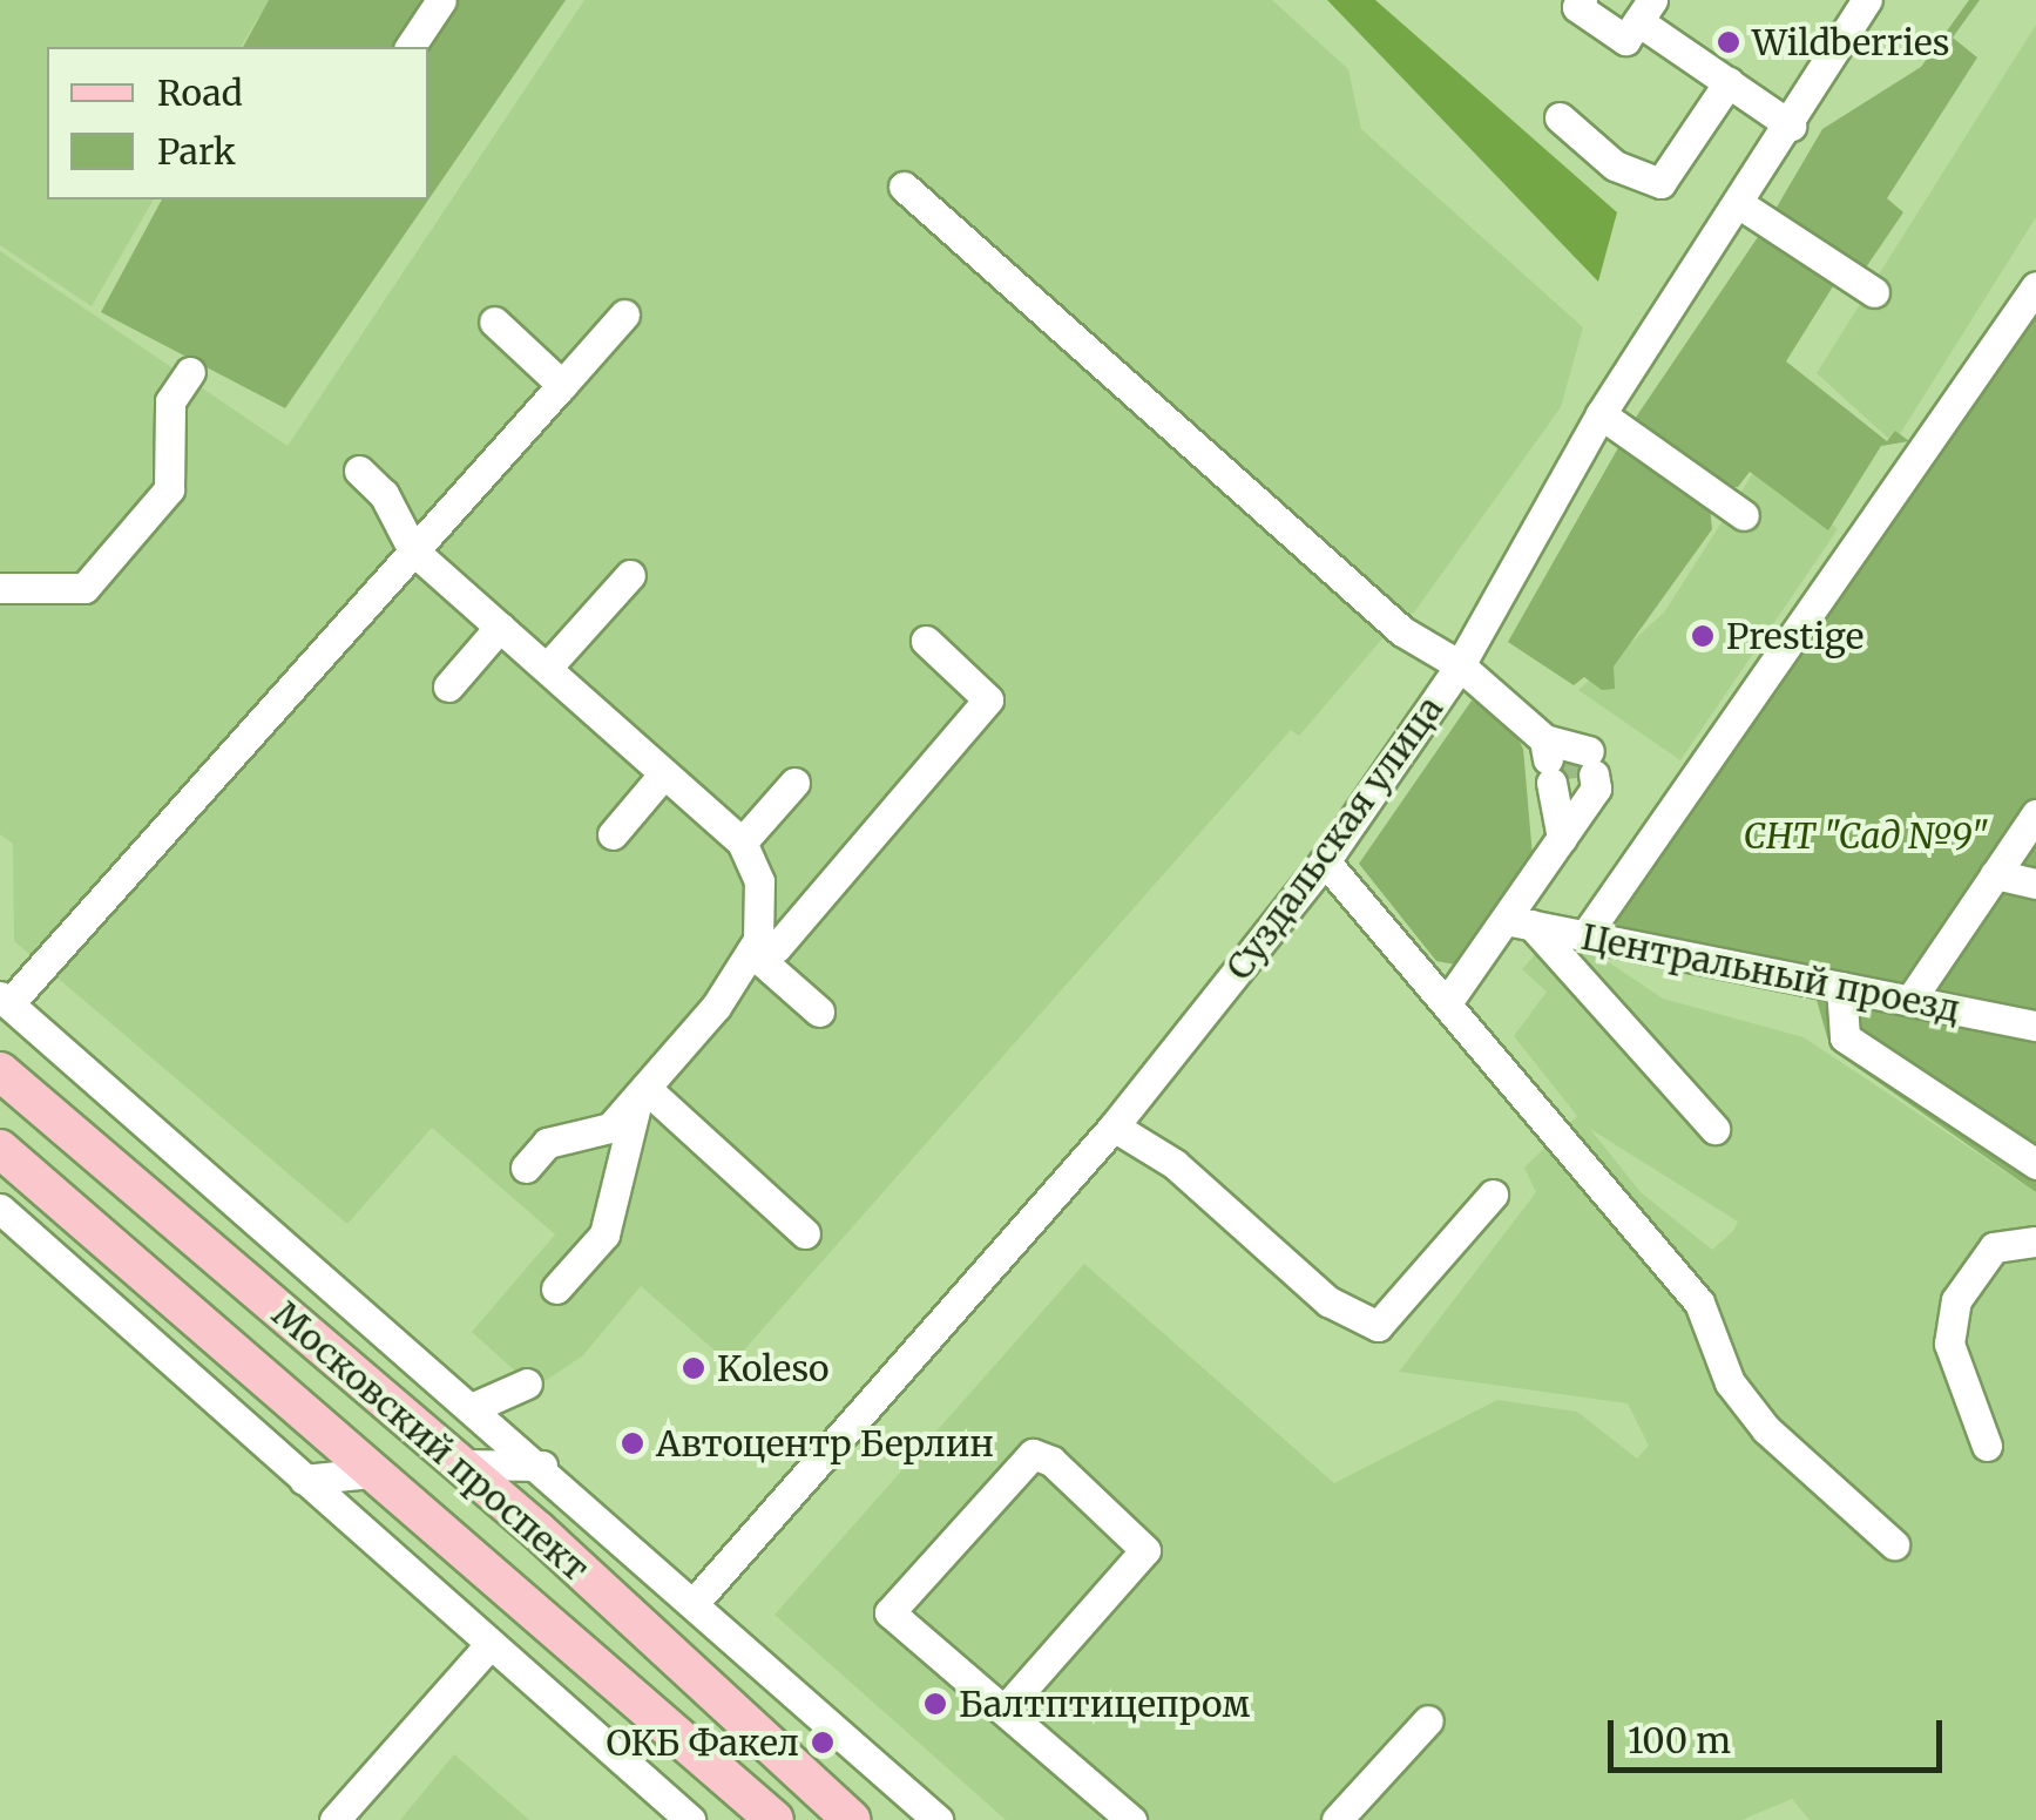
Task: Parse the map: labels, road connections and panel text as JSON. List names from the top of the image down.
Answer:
{
  "streets": {
    "main road": ["Московский проспект"],
    "street": ["Суздальская улица", "Центральный проезд"]
  },
  "crossings": [
    ["Суздальская улица", "Московский проспект"]
  ],
  "parks": ["СНТ \"Сад №9\""],
  "places": [
    "Wildberries",
    "Prestige",
    "Koleso",
    "Автоцентр Берлин",
    "Балтптицепром",
    "ОКБ Факел"
  ],
  "legend": ["Road", "Park"],
  "scale_bar": "100 m"
}
